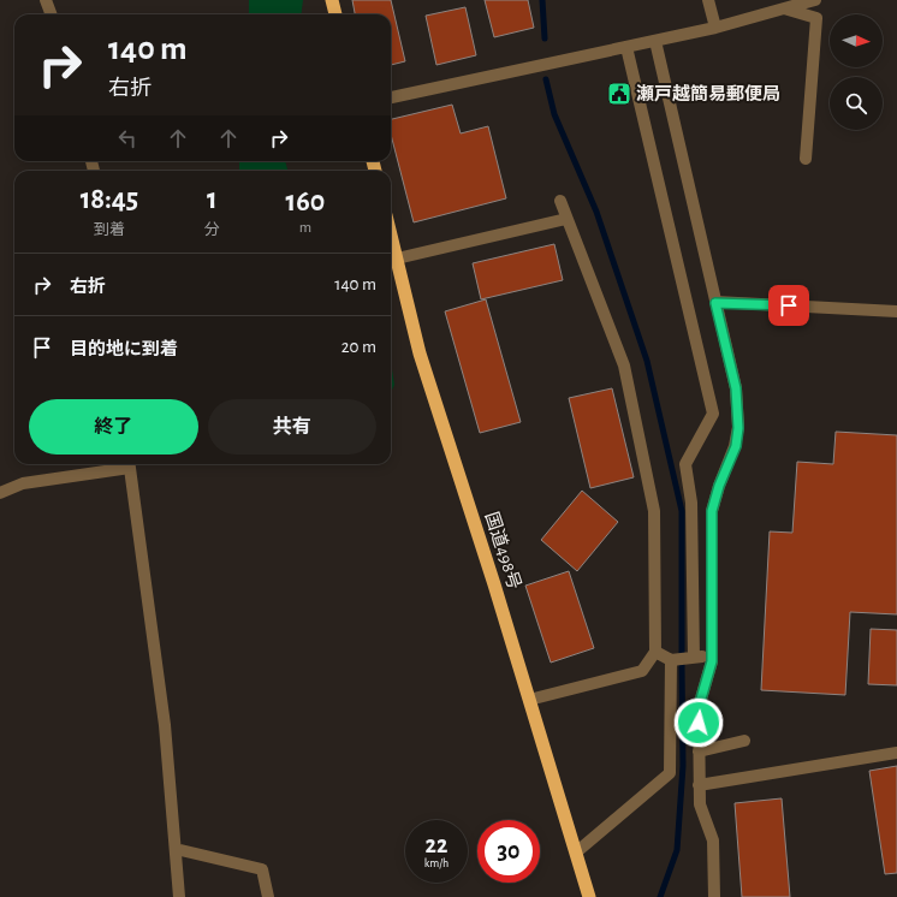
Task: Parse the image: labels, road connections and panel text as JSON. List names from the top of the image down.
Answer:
{
  "streets": {
    "highway": ["国道498号"]
  },
  "places": {
    "public building": ["瀬戸越簡易郵便局"]
  },
  "north": "right",
  "page": {
    "turn": ["140 m", "右折"],
    "eta": [
      "18:45",
      "到着",
      "1",
      "分",
      "160",
      "m"
    ],
    "list": [
      {
        "name": "右折",
        "value": "140 m"
      },
      {
        "name": "目的地に到着",
        "value": "20 m"
      }
    ],
    "buttons": ["終了", "共有"],
    "speed": "22 km/h",
    "limit": "30"
  }
}
